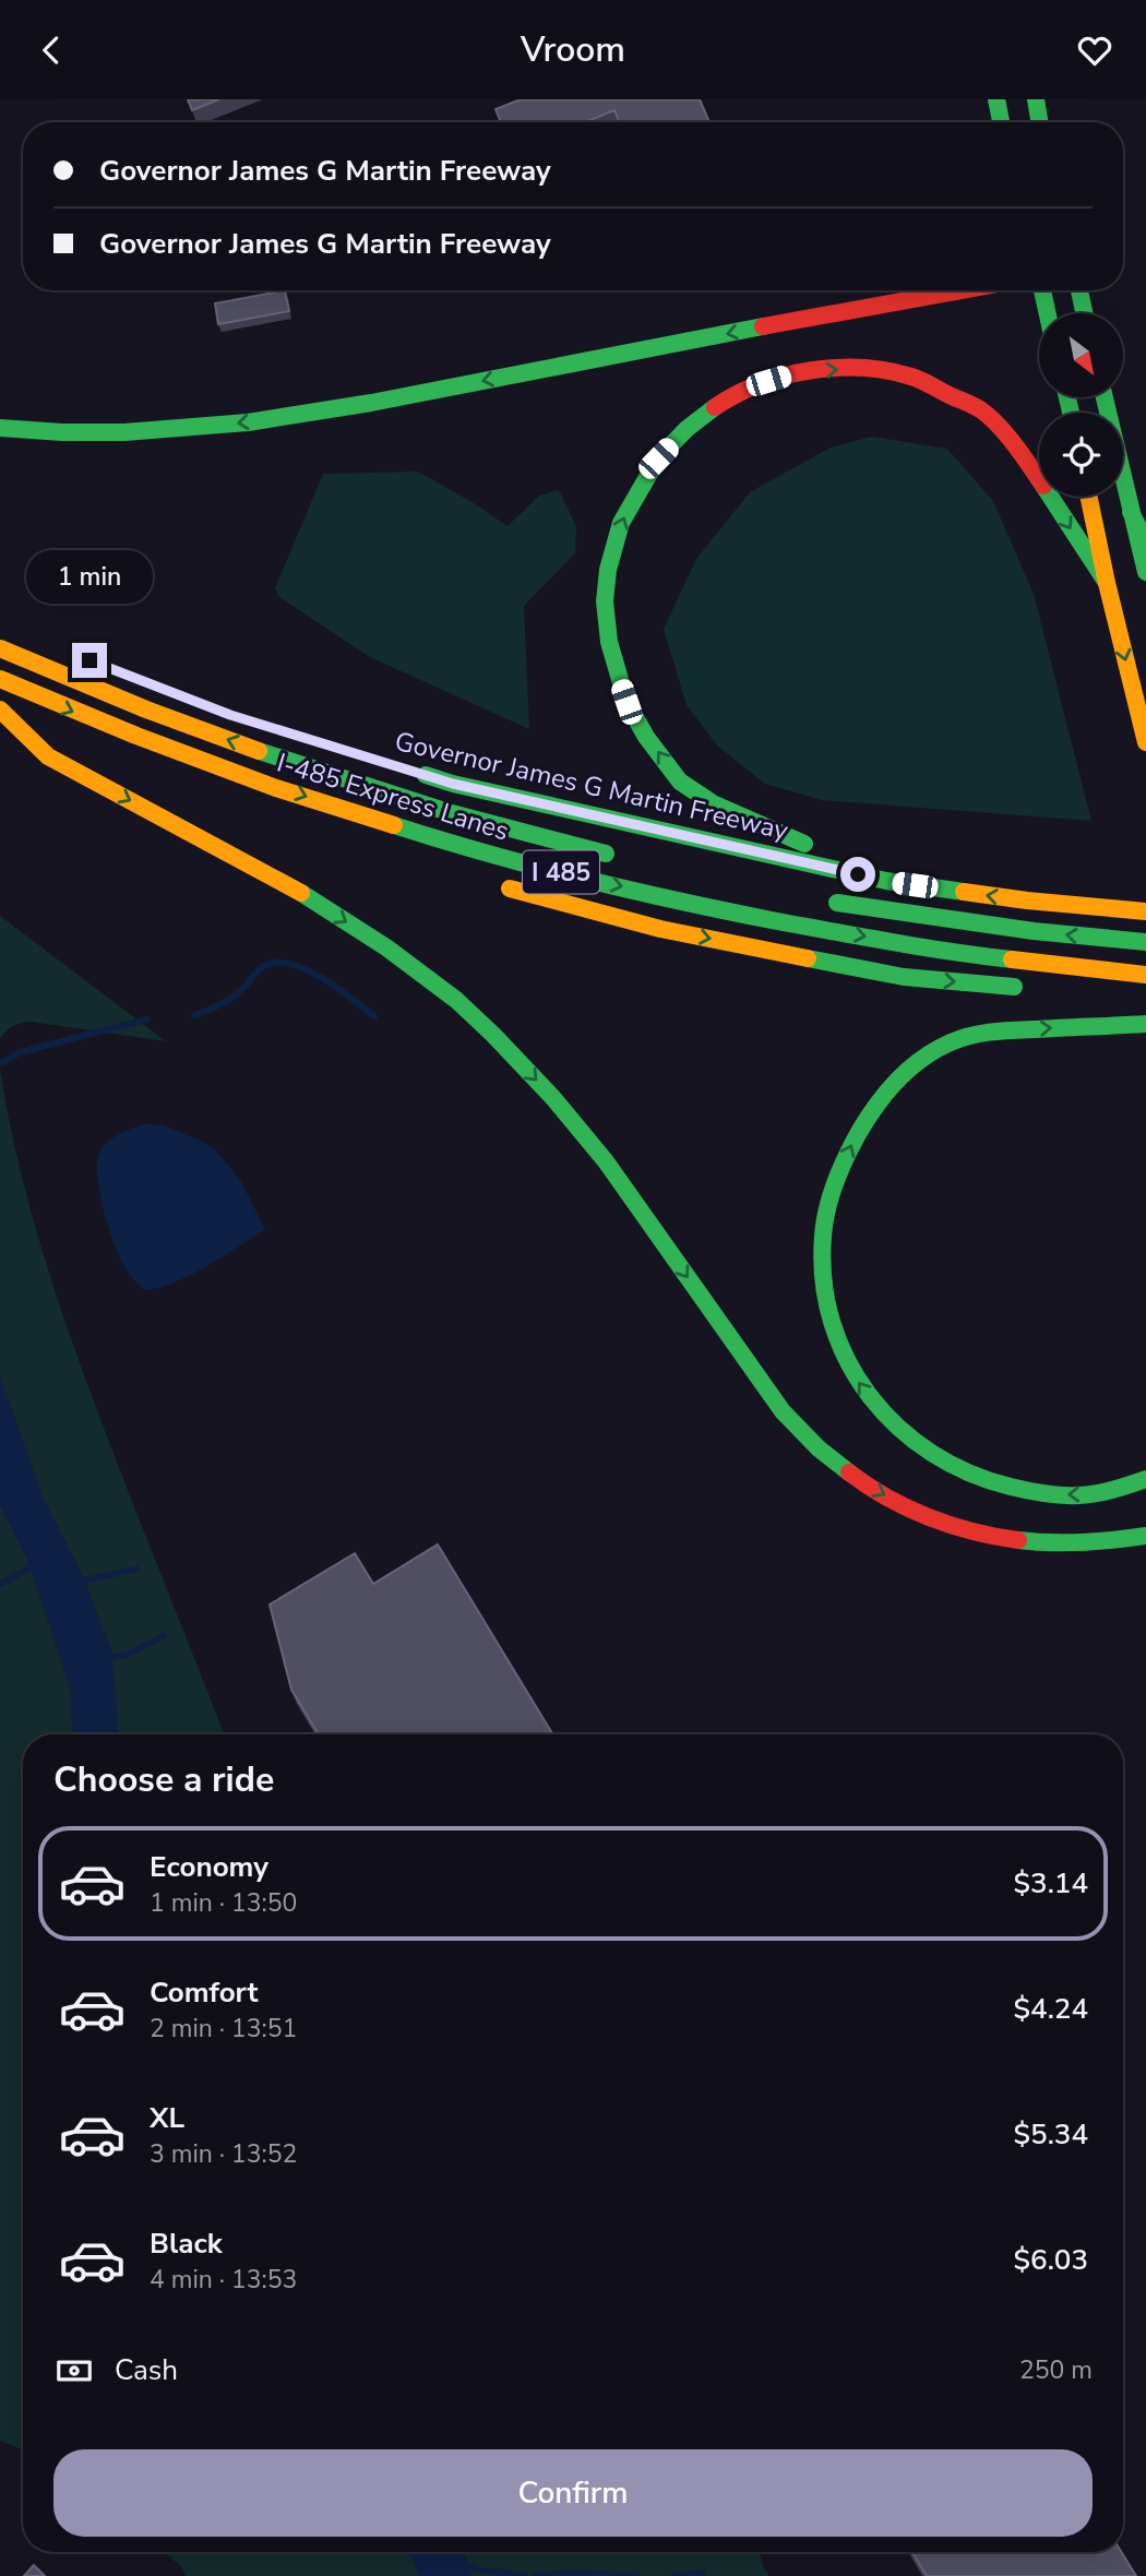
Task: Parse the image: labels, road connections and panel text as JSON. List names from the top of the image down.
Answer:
{
  "streets": {
    "main road": ["Governor James G Martin Freeway", "I-485 Express Lanes", "I 485"]
  },
  "north": "bottom right",
  "page": {
    "header": "Vroom",
    "banner": ["Governor James G Martin Freeway", "Governor James G Martin Freeway"],
    "bubble": "1 min",
    "heading": "Choose a ride",
    "list": [
      {
        "name": "Economy",
        "note": "1 min · 13:50",
        "value": "$3.14"
      },
      {
        "name": "Comfort",
        "note": "2 min · 13:51",
        "value": "$4.24"
      },
      {
        "name": "XL",
        "note": "3 min · 13:52",
        "value": "$5.34"
      },
      {
        "name": "Black",
        "note": "4 min · 13:53",
        "value": "$6.03"
      }
    ],
    "pay": ["Cash", "250 m"],
    "buttons": "Confirm"
  }
}
